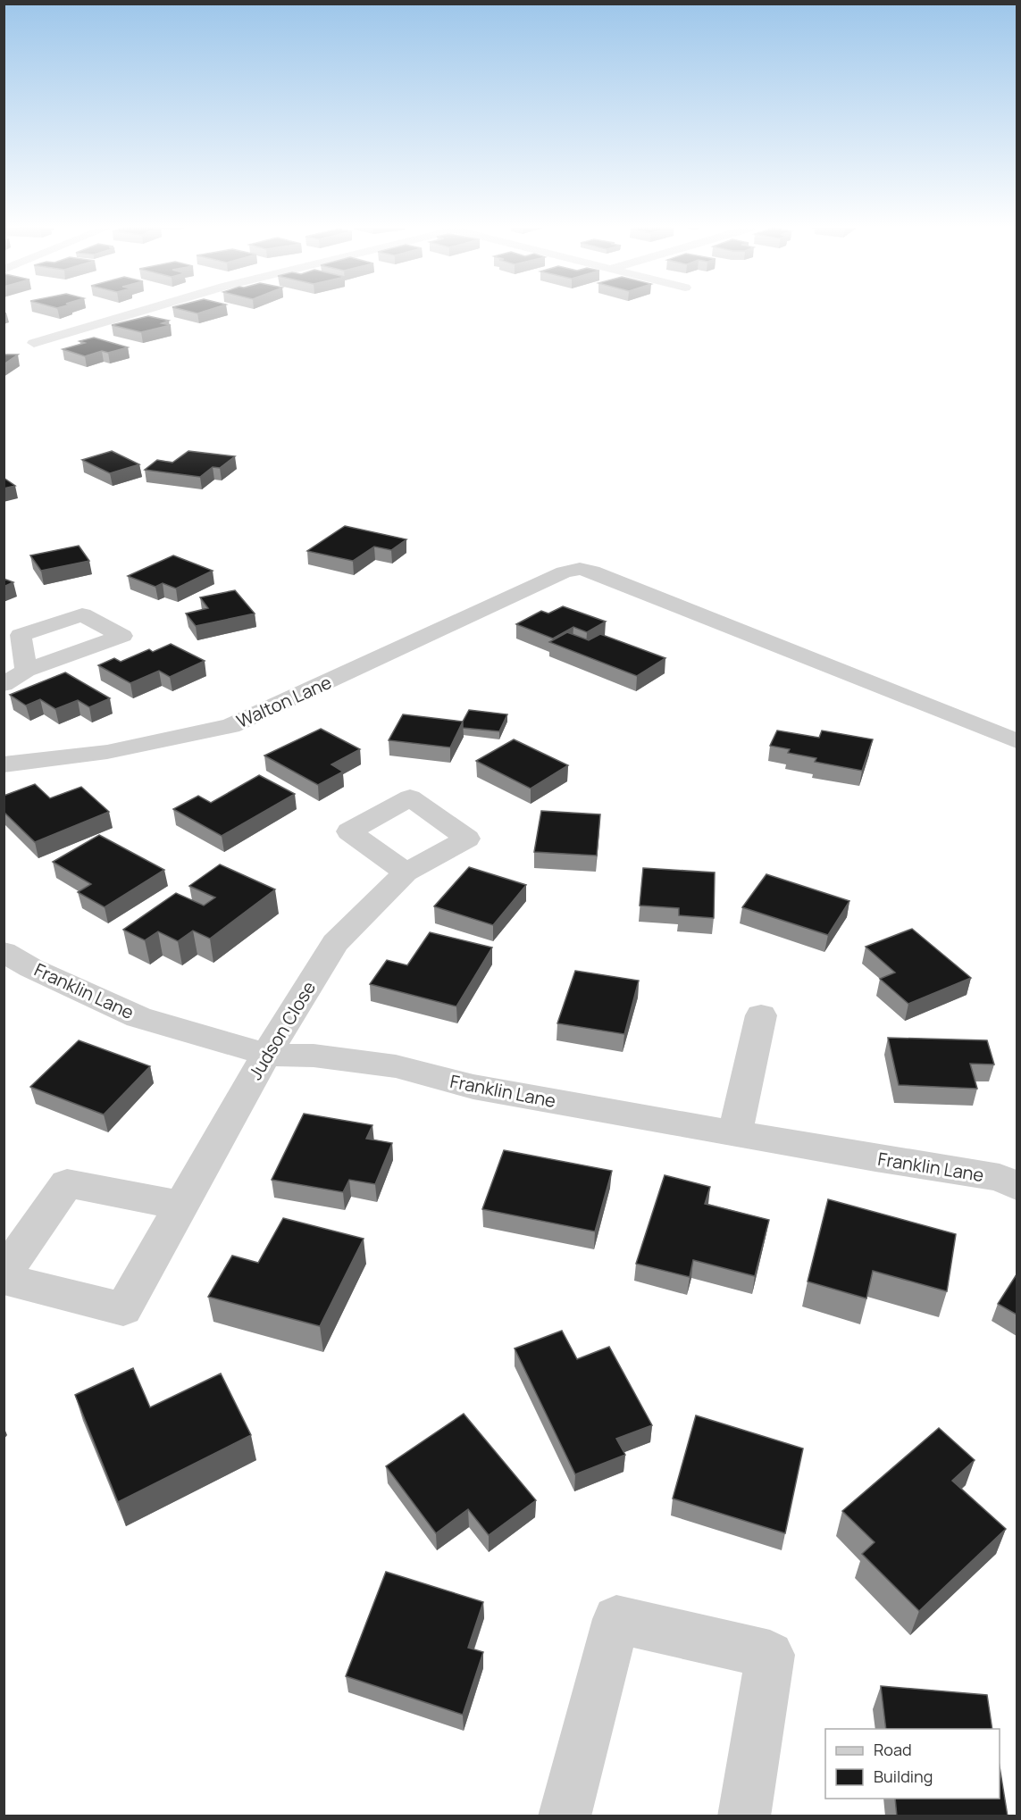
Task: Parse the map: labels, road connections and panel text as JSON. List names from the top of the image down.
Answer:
{
  "streets": {
    "street": ["Walton Lane", "Franklin Lane", "Judson Close"]
  },
  "crossings": [
    ["Franklin Lane", "Judson Close"]
  ],
  "legend": ["Road", "Building"]
}
